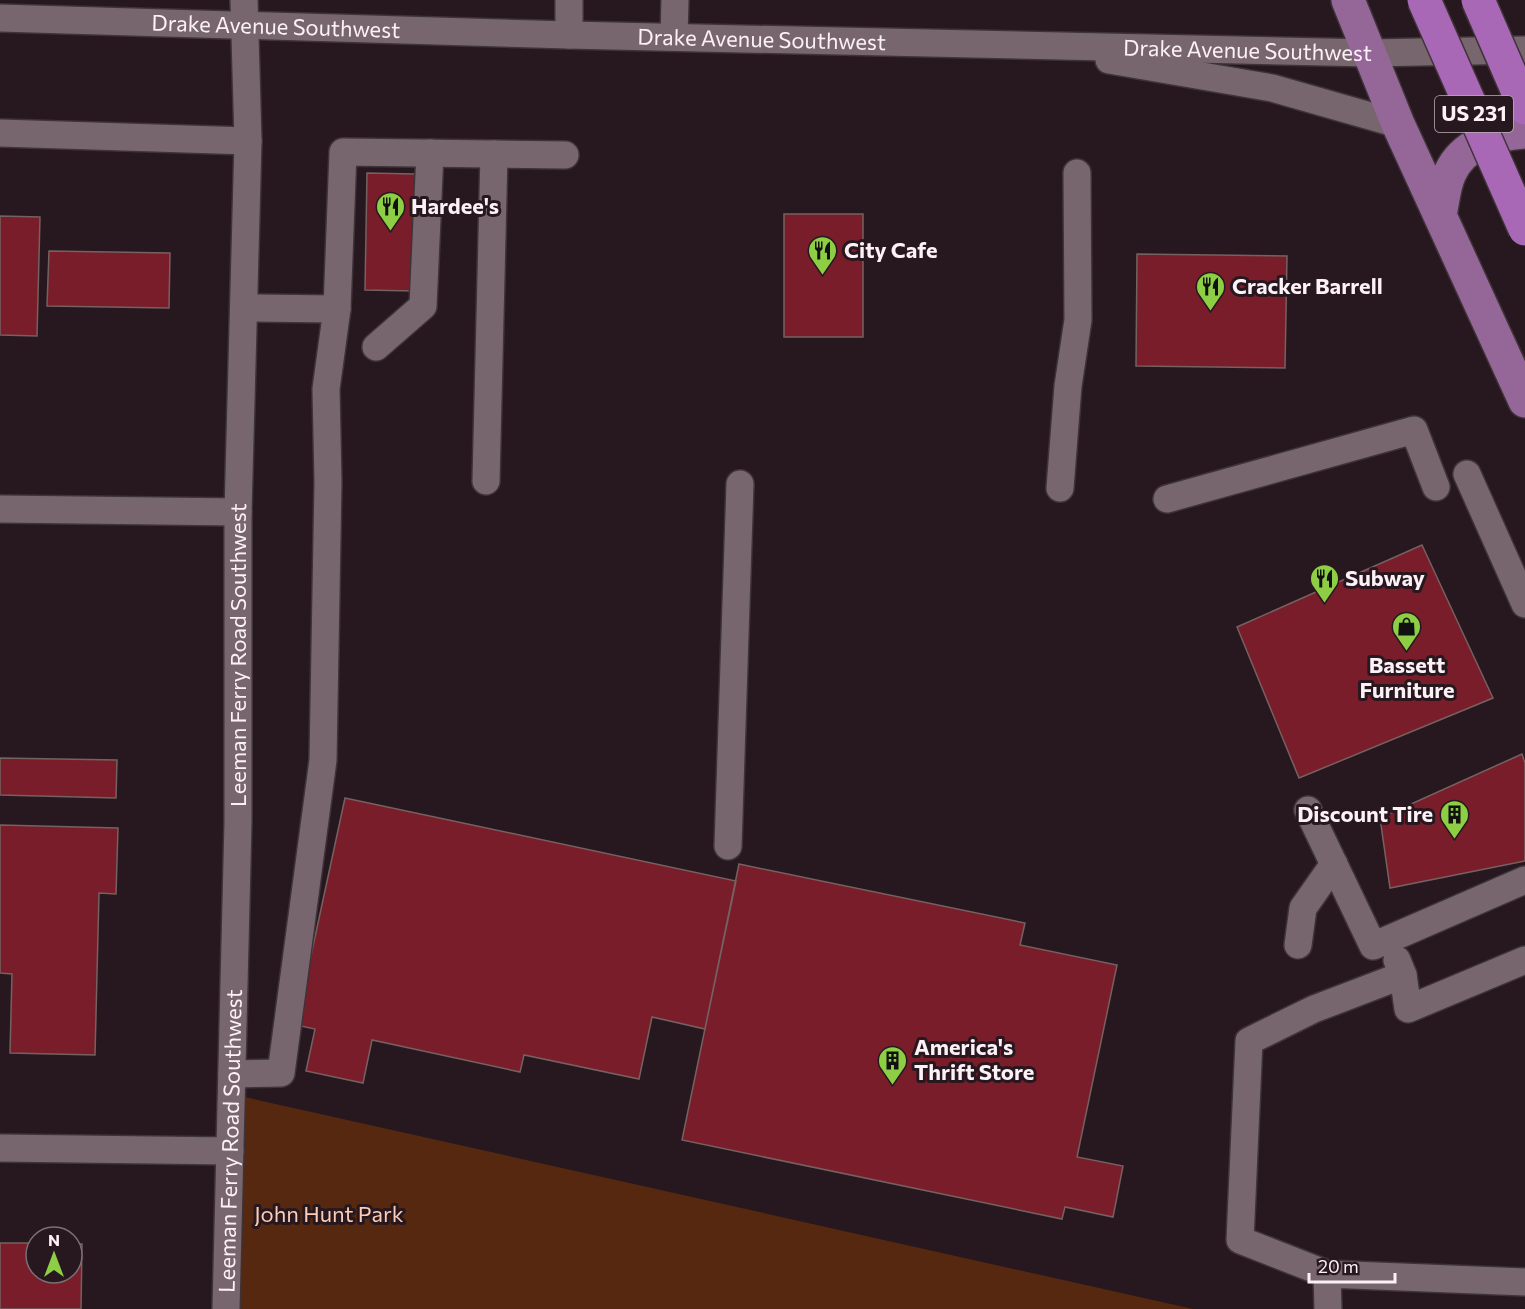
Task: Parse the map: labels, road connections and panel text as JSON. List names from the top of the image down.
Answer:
{
  "streets": {
    "highway": ["US 231"],
    "street": ["Drake Avenue Southwest", "Leeman Ferry Road Southwest"]
  },
  "crossings": [
    ["Drake Avenue Southwest", "Leeman Ferry Road Southwest"]
  ],
  "parks": ["John Hunt Park"],
  "places": {
    "restaurant": [
      "Hardee's",
      "City Cafe",
      "Cracker Barrell",
      "Subway"
    ],
    "shop": ["Bassett Furniture"],
    "building": ["Discount Tire", "America's Thrift Store"]
  },
  "scale_bar": "20 m",
  "north": "top"
}
